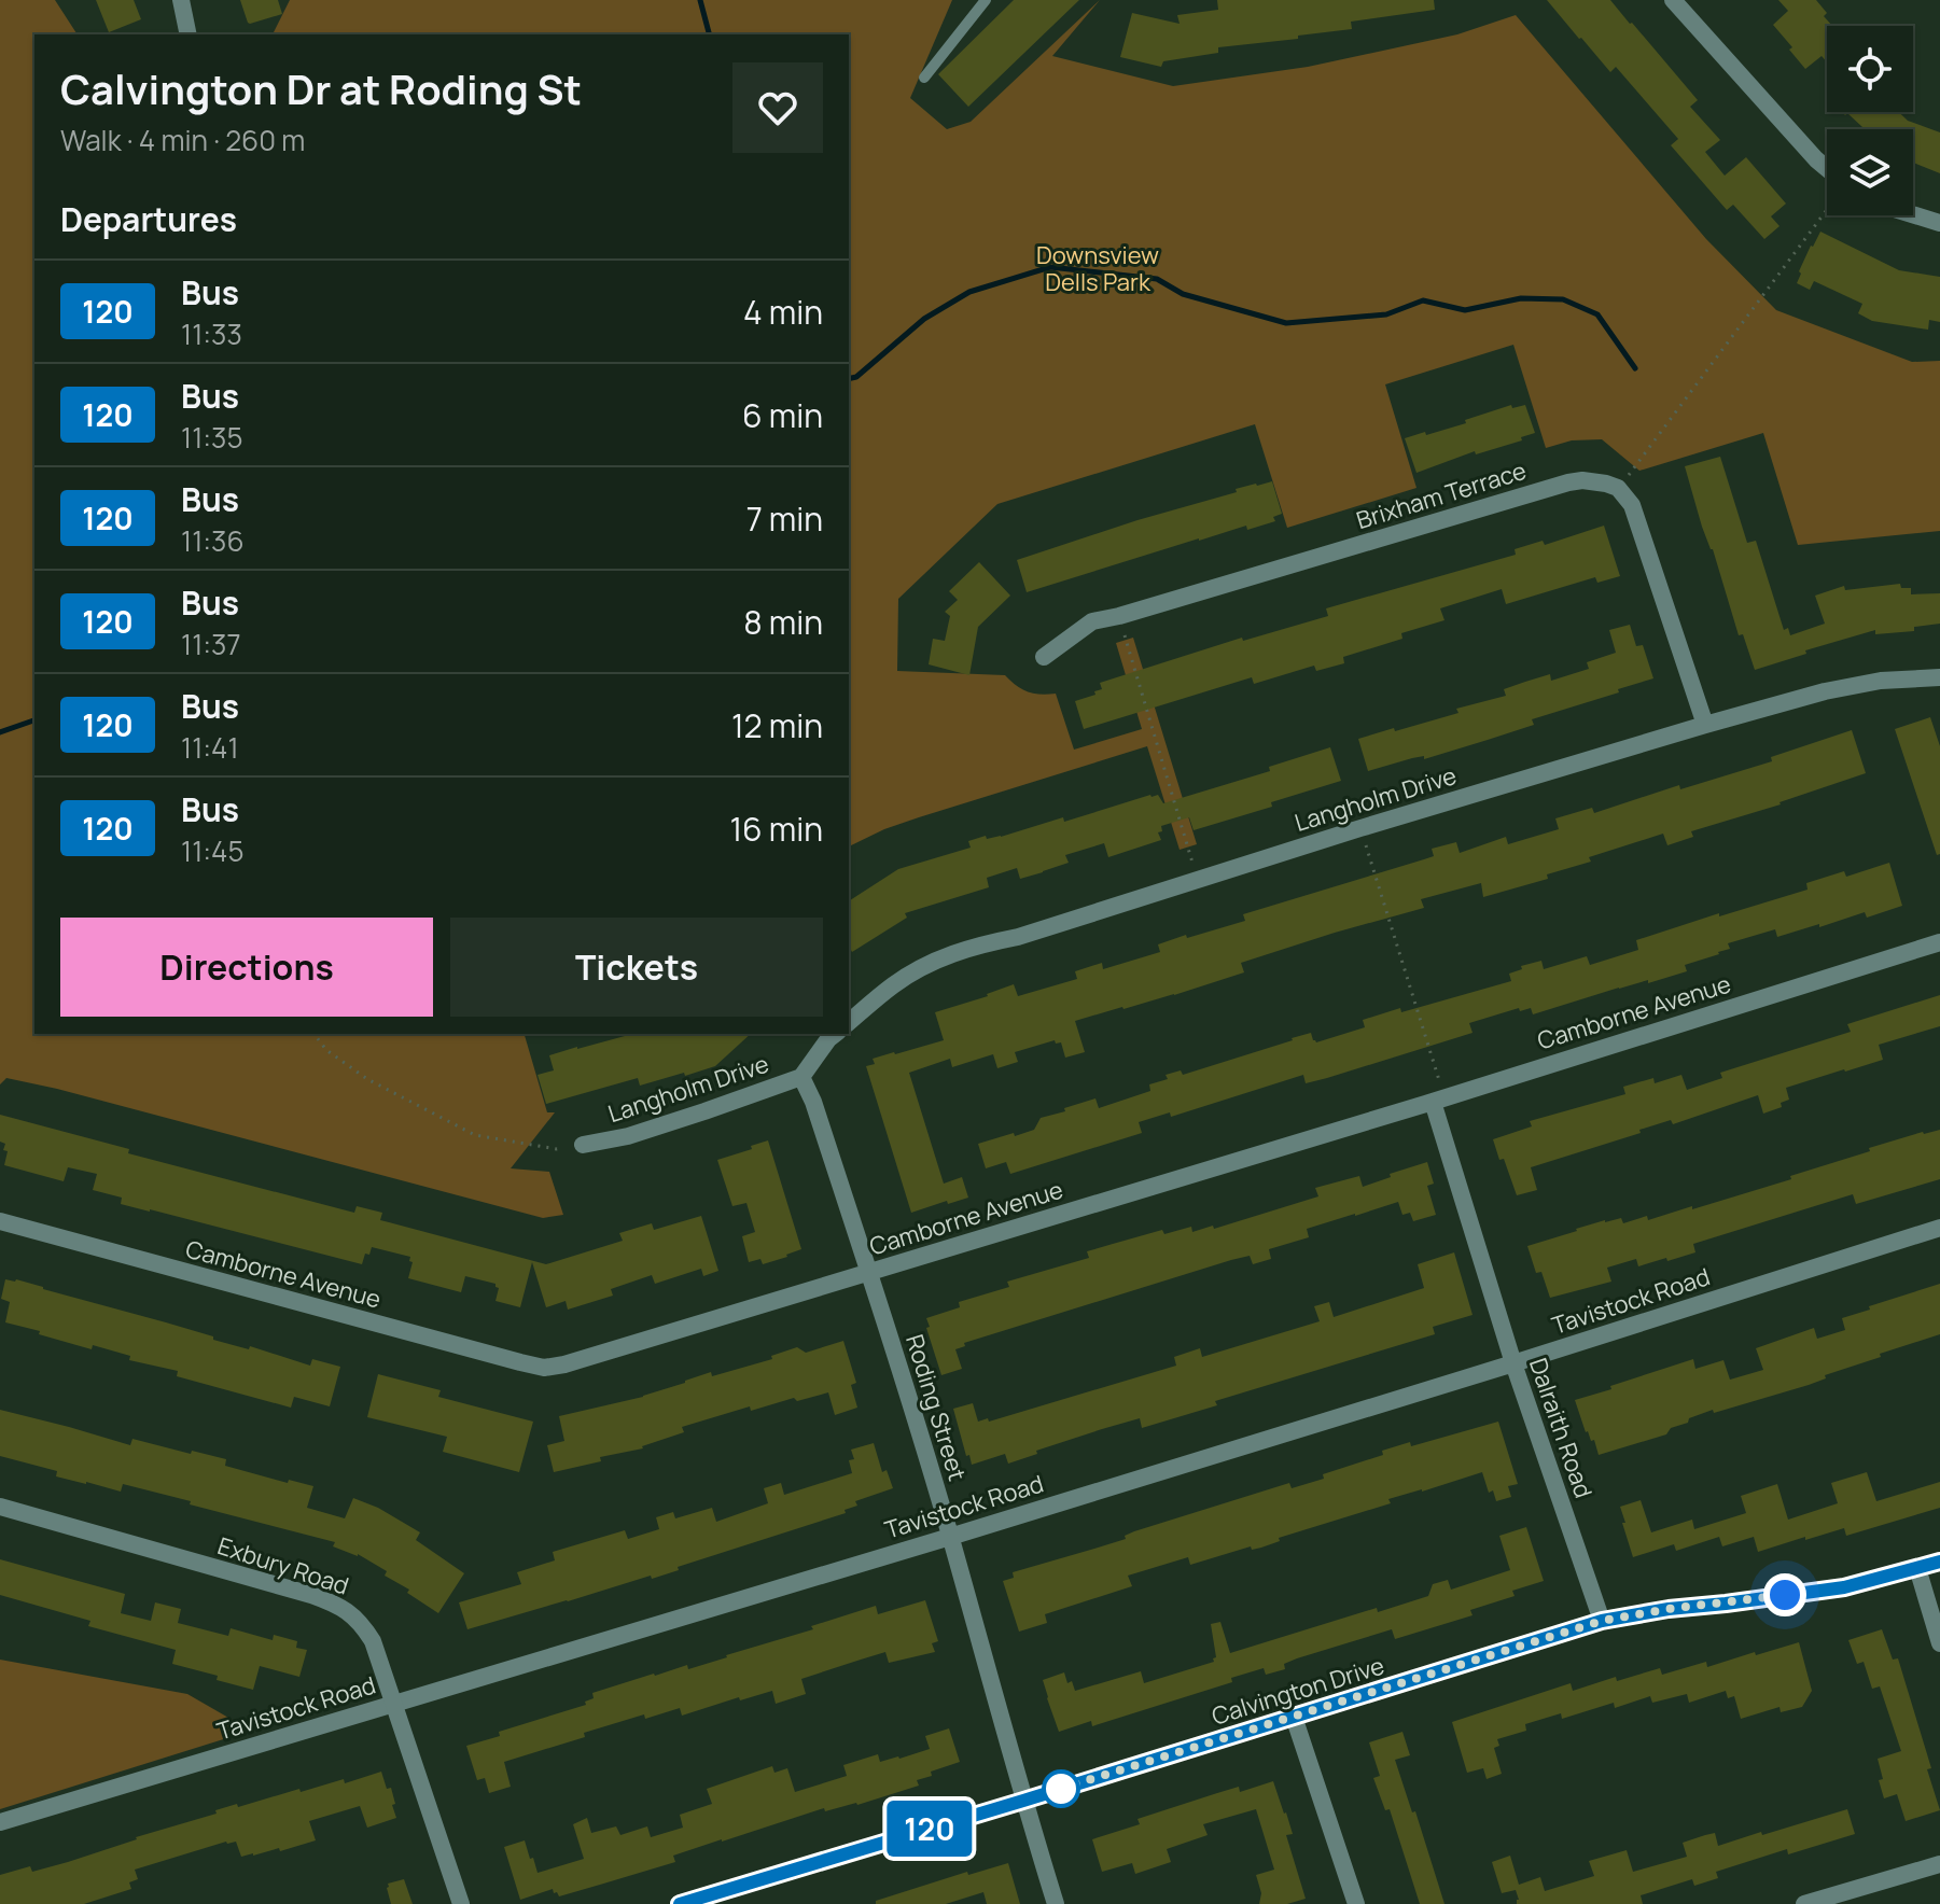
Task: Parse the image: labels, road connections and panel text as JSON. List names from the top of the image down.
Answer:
{
  "streets": {
    "street": [
      "Brixham Terrace",
      "Langholm Drive",
      "Camborne Avenue",
      "Tavistock Road",
      "Roding Street",
      "Dalraith Road",
      "Exbury Road",
      "Calvington Drive"
    ]
  },
  "crossings": [
    ["Langholm Drive", "Roding Street"],
    ["Camborne Avenue", "Roding Street"],
    ["Camborne Avenue", "Dalraith Road"],
    ["Tavistock Road", "Roding Street"],
    ["Tavistock Road", "Dalraith Road"],
    ["Tavistock Road", "Exbury Road"],
    ["Roding Street", "Calvington Drive"],
    ["Dalraith Road", "Calvington Drive"]
  ],
  "parks": ["Downsview Dells Park"],
  "lines": ["bus line 120"],
  "page": {
    "on_map": "120",
    "heading": [
      ["Calvington Dr at Roding St", "Walk · 4 min · 260 m"],
      "Departures"
    ],
    "list": [
      {
        "mark": "120",
        "name": "Bus",
        "note": "11:33",
        "value": "4 min"
      },
      {
        "mark": "120",
        "name": "Bus",
        "note": "11:35",
        "value": "6 min"
      },
      {
        "mark": "120",
        "name": "Bus",
        "note": "11:36",
        "value": "7 min"
      },
      {
        "mark": "120",
        "name": "Bus",
        "note": "11:37",
        "value": "8 min"
      },
      {
        "mark": "120",
        "name": "Bus",
        "note": "11:41",
        "value": "12 min"
      },
      {
        "mark": "120",
        "name": "Bus",
        "note": "11:45",
        "value": "16 min"
      }
    ],
    "buttons": ["Directions", "Tickets"]
  }
}
